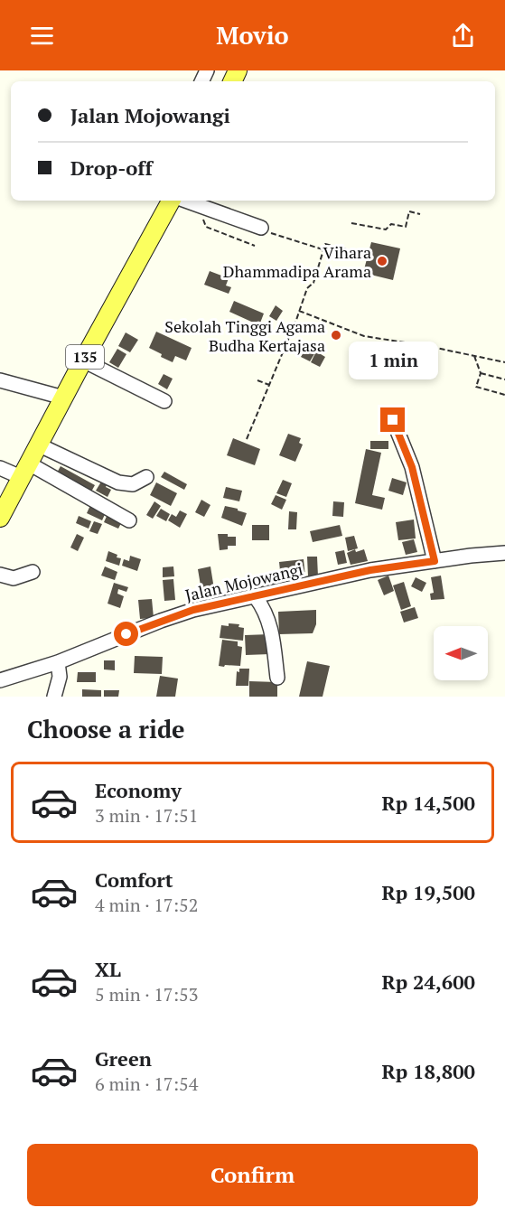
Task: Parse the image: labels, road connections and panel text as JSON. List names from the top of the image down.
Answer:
{
  "streets": {
    "main road": ["135"],
    "street": ["Jalan Mojowangi"]
  },
  "places": ["Vihara Dhammadipa Arama", "Sekolah Tinggi Agama Budha Kertajasa"],
  "north": "left",
  "page": {
    "header": "Movio",
    "banner": ["Jalan Mojowangi", "Drop-off"],
    "bubble": "1 min",
    "heading": "Choose a ride",
    "list": [
      {
        "name": "Economy",
        "note": "3 min · 17:51",
        "value": "Rp 14,500"
      },
      {
        "name": "Comfort",
        "note": "4 min · 17:52",
        "value": "Rp 19,500"
      },
      {
        "name": "XL",
        "note": "5 min · 17:53",
        "value": "Rp 24,600"
      },
      {
        "name": "Green",
        "note": "6 min · 17:54",
        "value": "Rp 18,800"
      }
    ],
    "buttons": "Confirm"
  }
}
